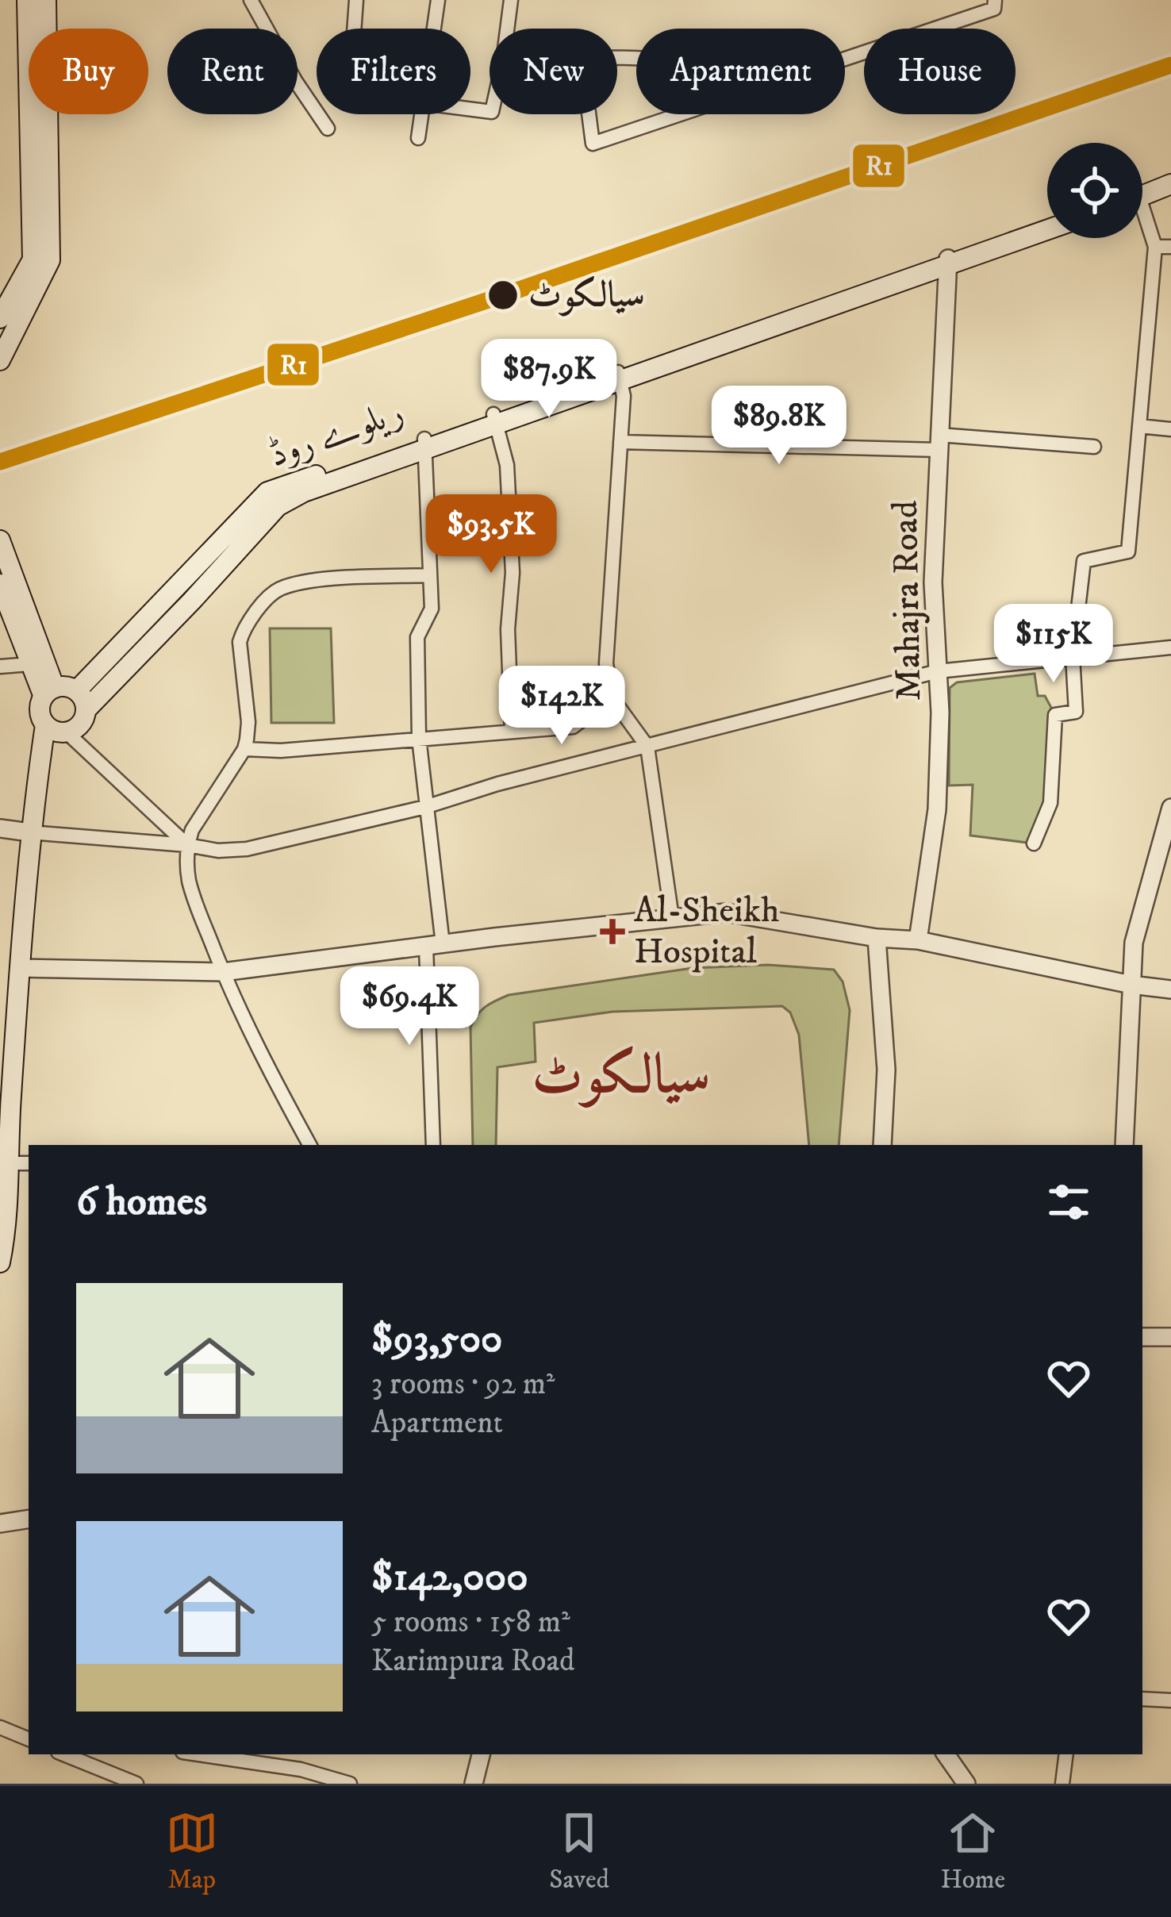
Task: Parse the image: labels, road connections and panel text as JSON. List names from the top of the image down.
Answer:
{
  "streets": {
    "main road": ["ریلوے روڈ"],
    "street": ["Mahajra Road"]
  },
  "crossings": [
    ["ریلوے روڈ", "Mahajra Road"]
  ],
  "districts": ["سیالکوٹ"],
  "places": {
    "other": ["سیالکوٹ"],
    "health": ["Al-Sheikh Hospital"]
  },
  "lines": ["transit line R1"],
  "page": {
    "chip": [
      "Buy",
      "Rent",
      "Filters",
      "New",
      "Apartment",
      "House"
    ],
    "price": [
      "$87.9K",
      "$89.8K",
      "$93.5K",
      "$115K",
      "$142K",
      "$69.4K"
    ],
    "heading": "6 homes",
    "list": [
      {
        "name": "$93,500",
        "note": "3 rooms · 92 m² · Apartment"
      },
      {
        "name": "$142,000",
        "note": "5 rooms · 158 m² · Karimpura Road"
      }
    ],
    "tabs": ["Map", "Saved", "Home"]
  }
}
